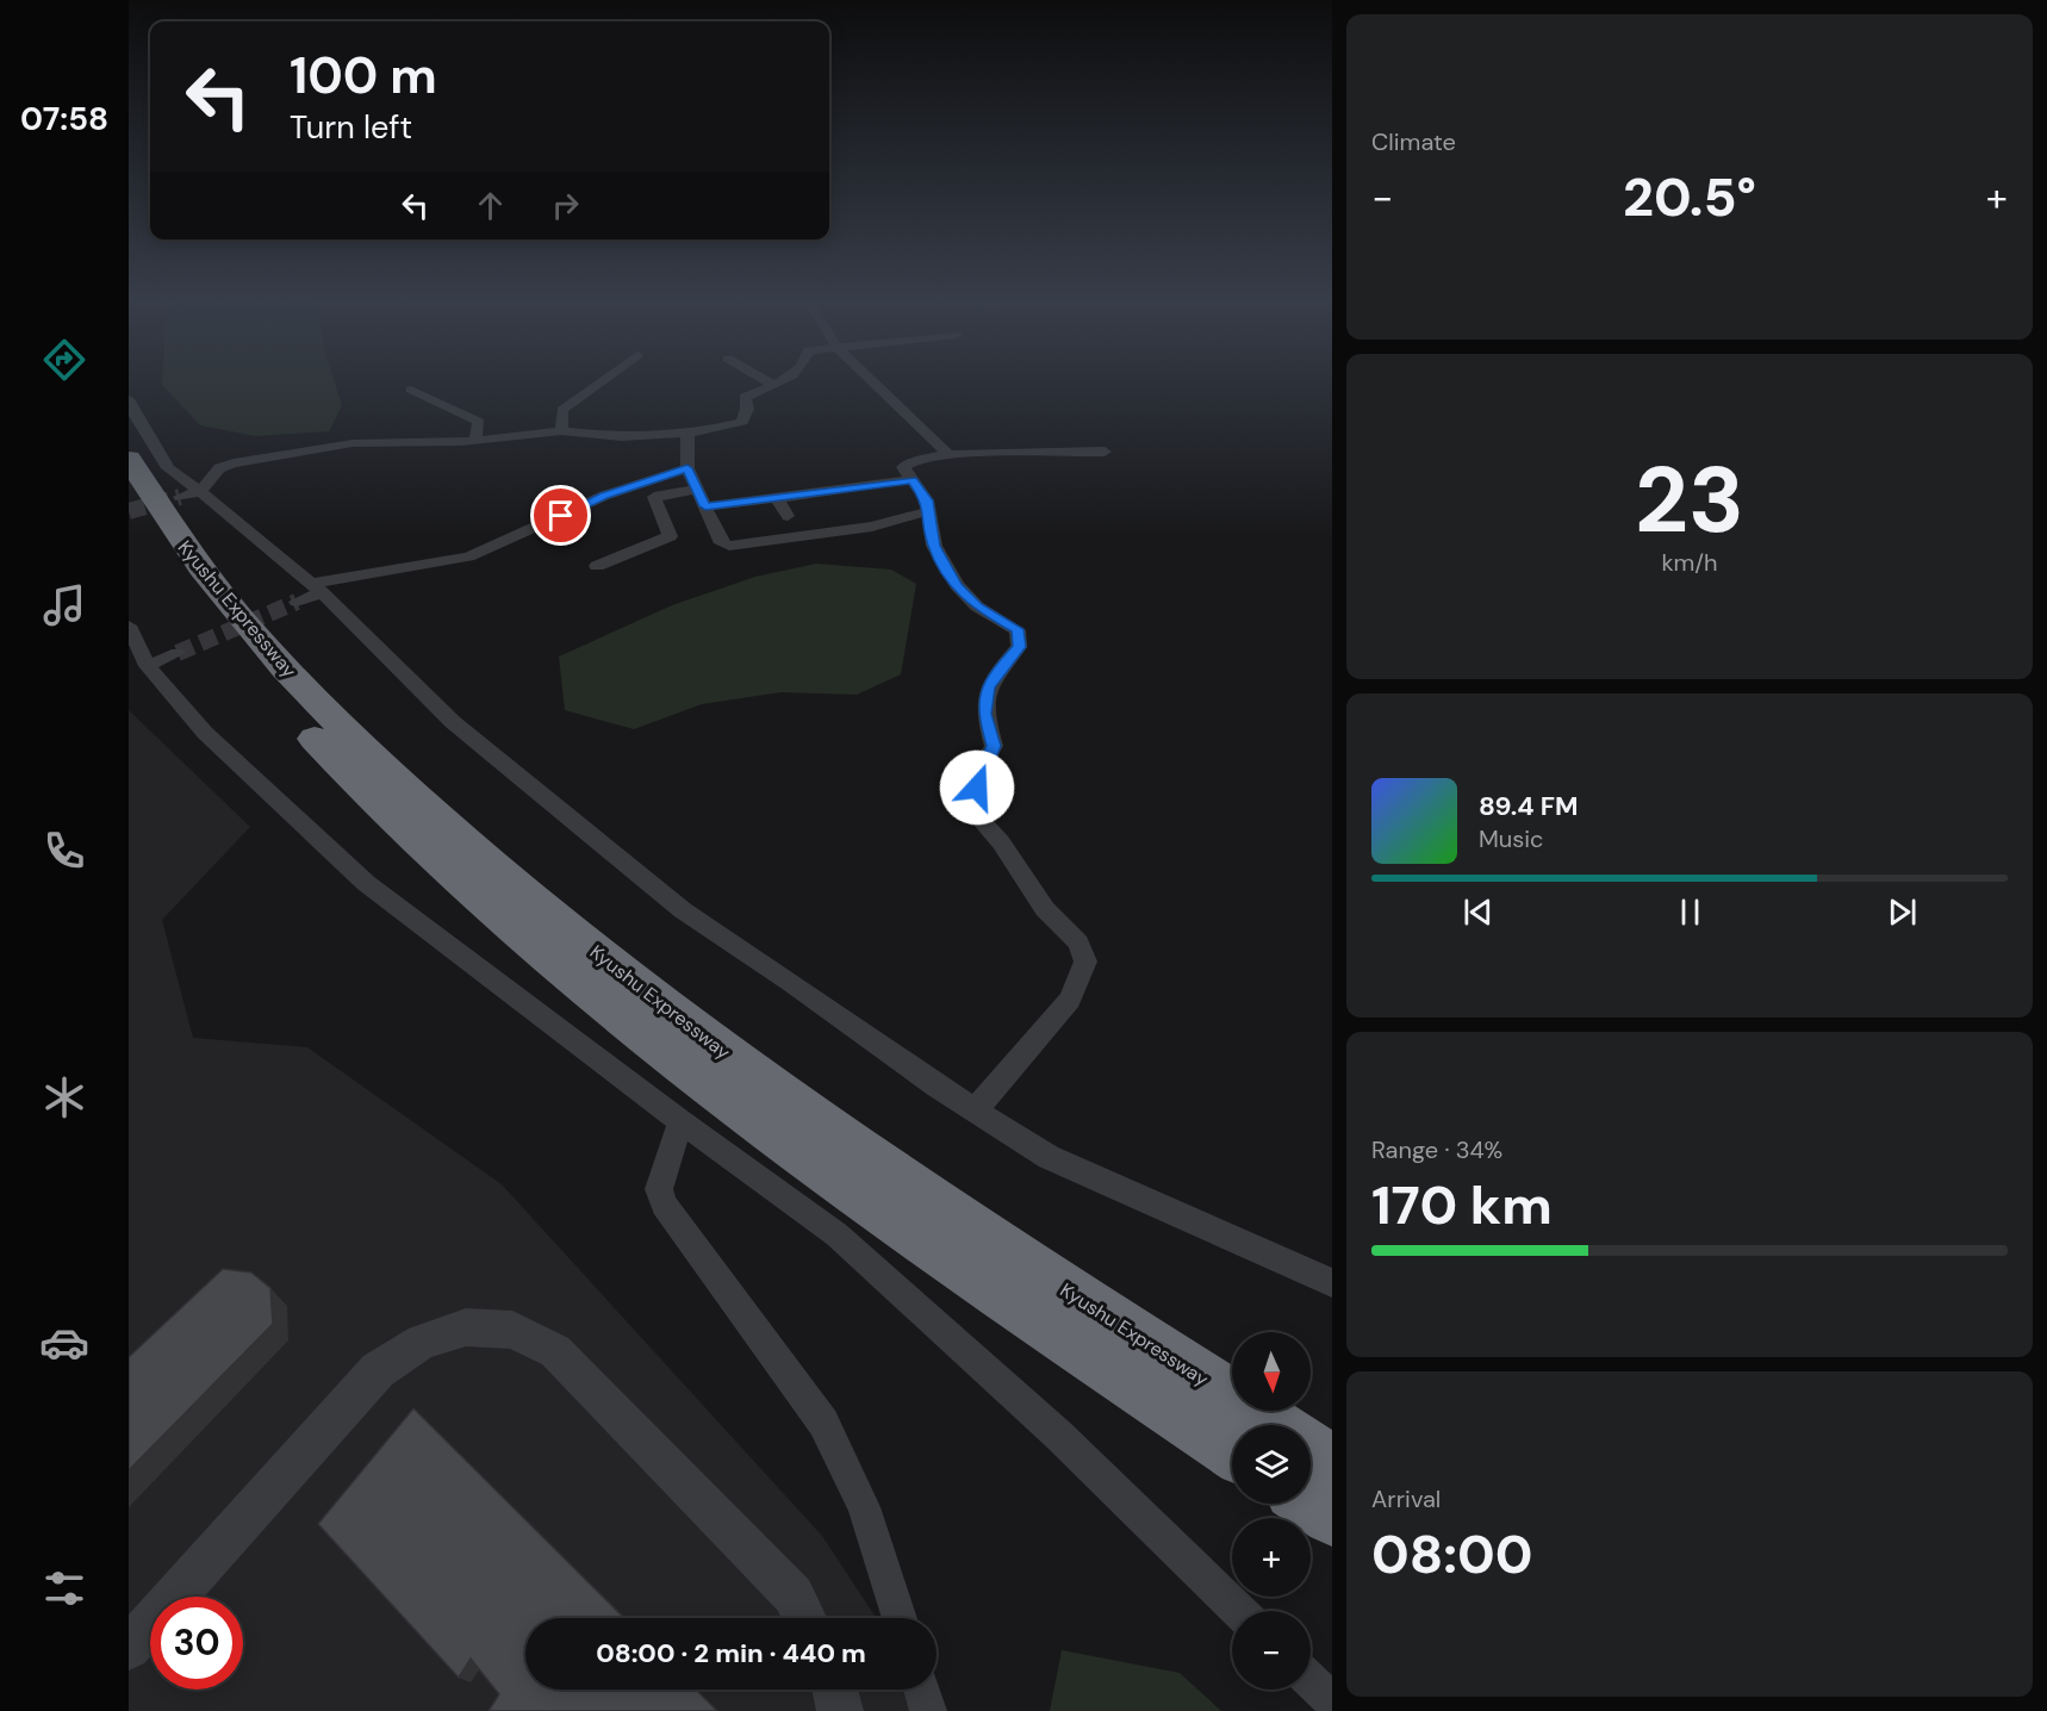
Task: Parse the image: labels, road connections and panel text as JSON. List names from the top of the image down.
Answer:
{
  "streets": {
    "highway": ["Kyushu Expressway"]
  },
  "north": "bottom",
  "page": {
    "tabs": "07:58",
    "tile": [
      "Climate",
      ["23", "km/h"],
      ["Range · 34%", "170 km"],
      ["Arrival", "08:00"]
    ],
    "turn": ["100 m", "Turn left"],
    "heat": ["−", "20.5°", "+"],
    "song": ["89.4 FM", "Music"],
    "map_buttons": ["+", "−"],
    "limit": "30",
    "trip": "08:00 · 2 min · 440 m"
  }
}
